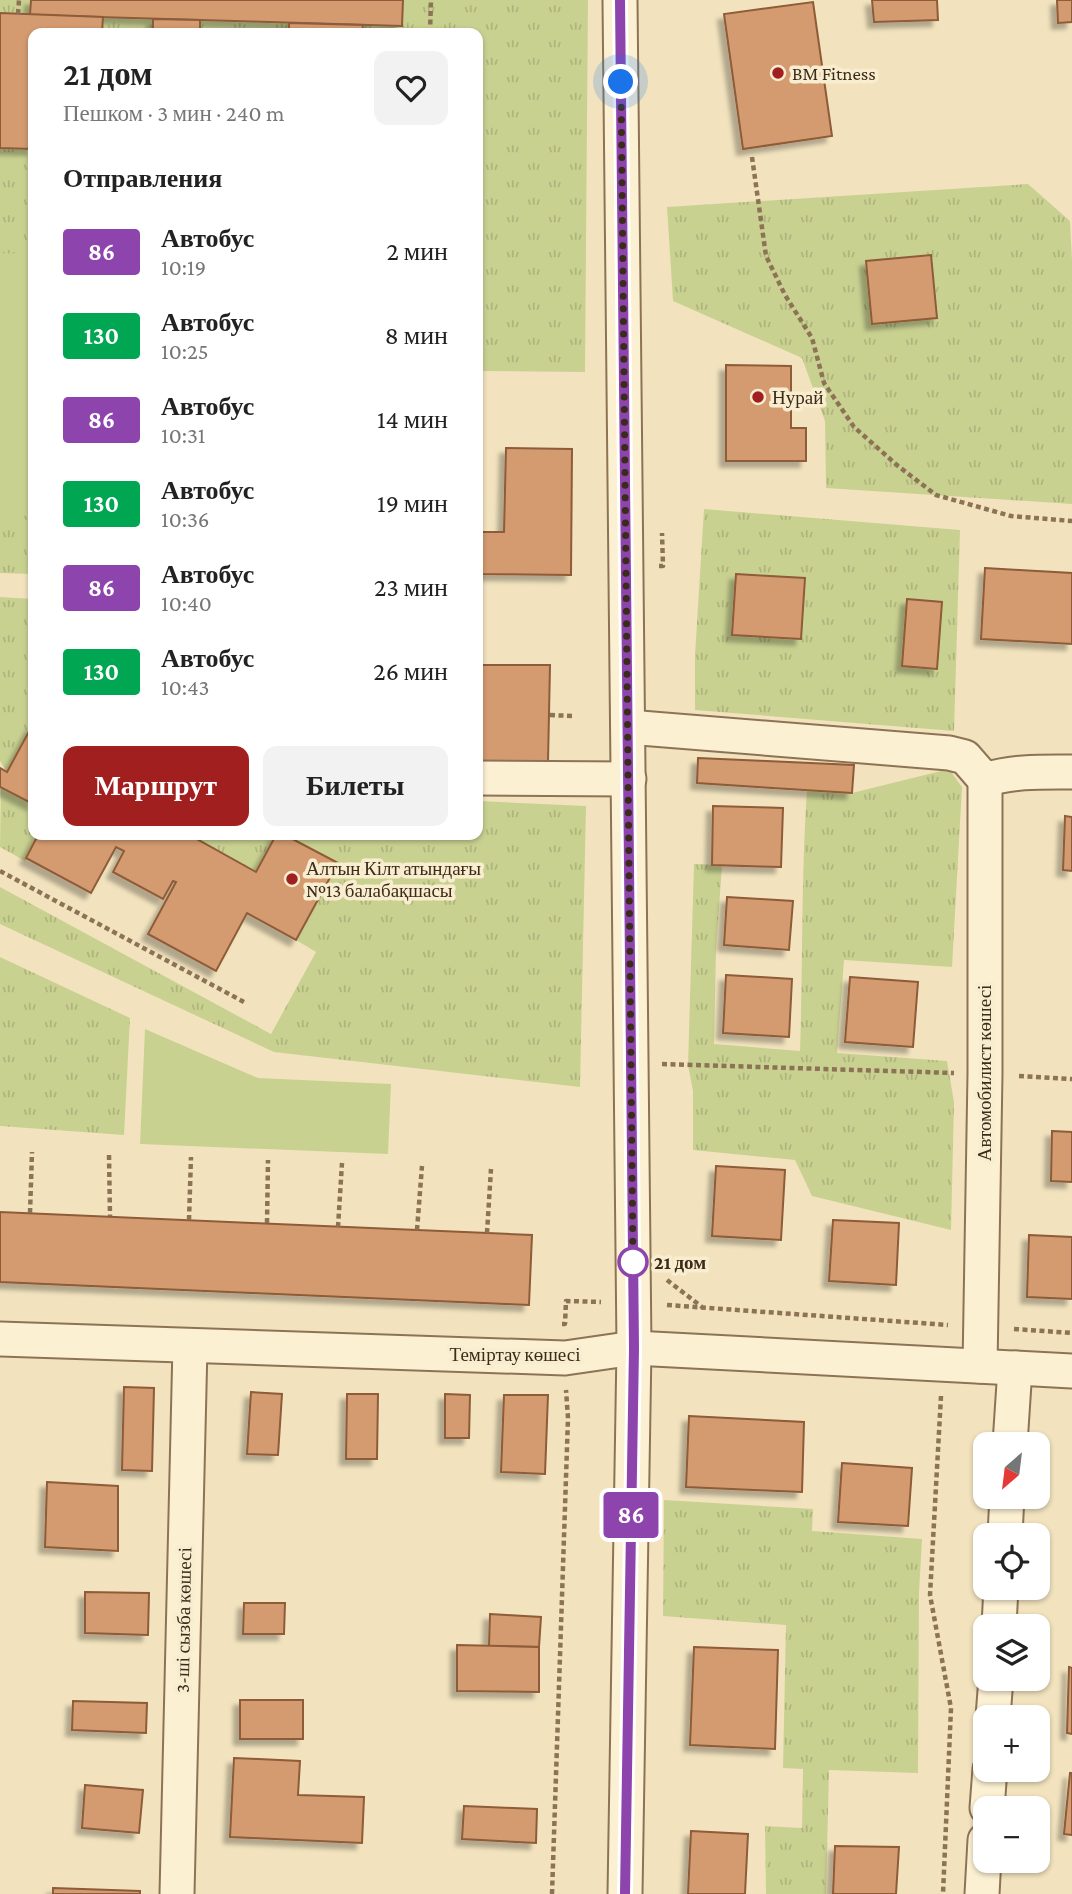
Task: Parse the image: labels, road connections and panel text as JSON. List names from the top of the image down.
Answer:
{
  "streets": {
    "street": ["Автомобилист көшесі", "Теміртау көшесі", "3-ші сызба көшесі"]
  },
  "crossings": [
    ["Автомобилист көшесі", "Теміртау көшесі"],
    ["Теміртау көшесі", "3-ші сызба көшесі"]
  ],
  "places": [
    "BM Fitness",
    "Нурай",
    "Алтын Кілт атындағы №13 балабақшасы",
    "21 дом"
  ],
  "lines": ["bus line 86"],
  "north": "bottom left",
  "page": {
    "on_map": "86",
    "heading": [
      ["21 дом", "Пешком · 3 мин · 240 m"],
      "Отправления"
    ],
    "list": [
      {
        "mark": "86",
        "name": "Автобус",
        "note": "10:19",
        "value": "2 мин"
      },
      {
        "mark": "130",
        "name": "Автобус",
        "note": "10:25",
        "value": "8 мин"
      },
      {
        "mark": "86",
        "name": "Автобус",
        "note": "10:31",
        "value": "14 мин"
      },
      {
        "mark": "130",
        "name": "Автобус",
        "note": "10:36",
        "value": "19 мин"
      },
      {
        "mark": "86",
        "name": "Автобус",
        "note": "10:40",
        "value": "23 мин"
      },
      {
        "mark": "130",
        "name": "Автобус",
        "note": "10:43",
        "value": "26 мин"
      }
    ],
    "buttons": ["Маршрут", "Билеты"],
    "map_buttons": ["+", "−"]
  }
}
